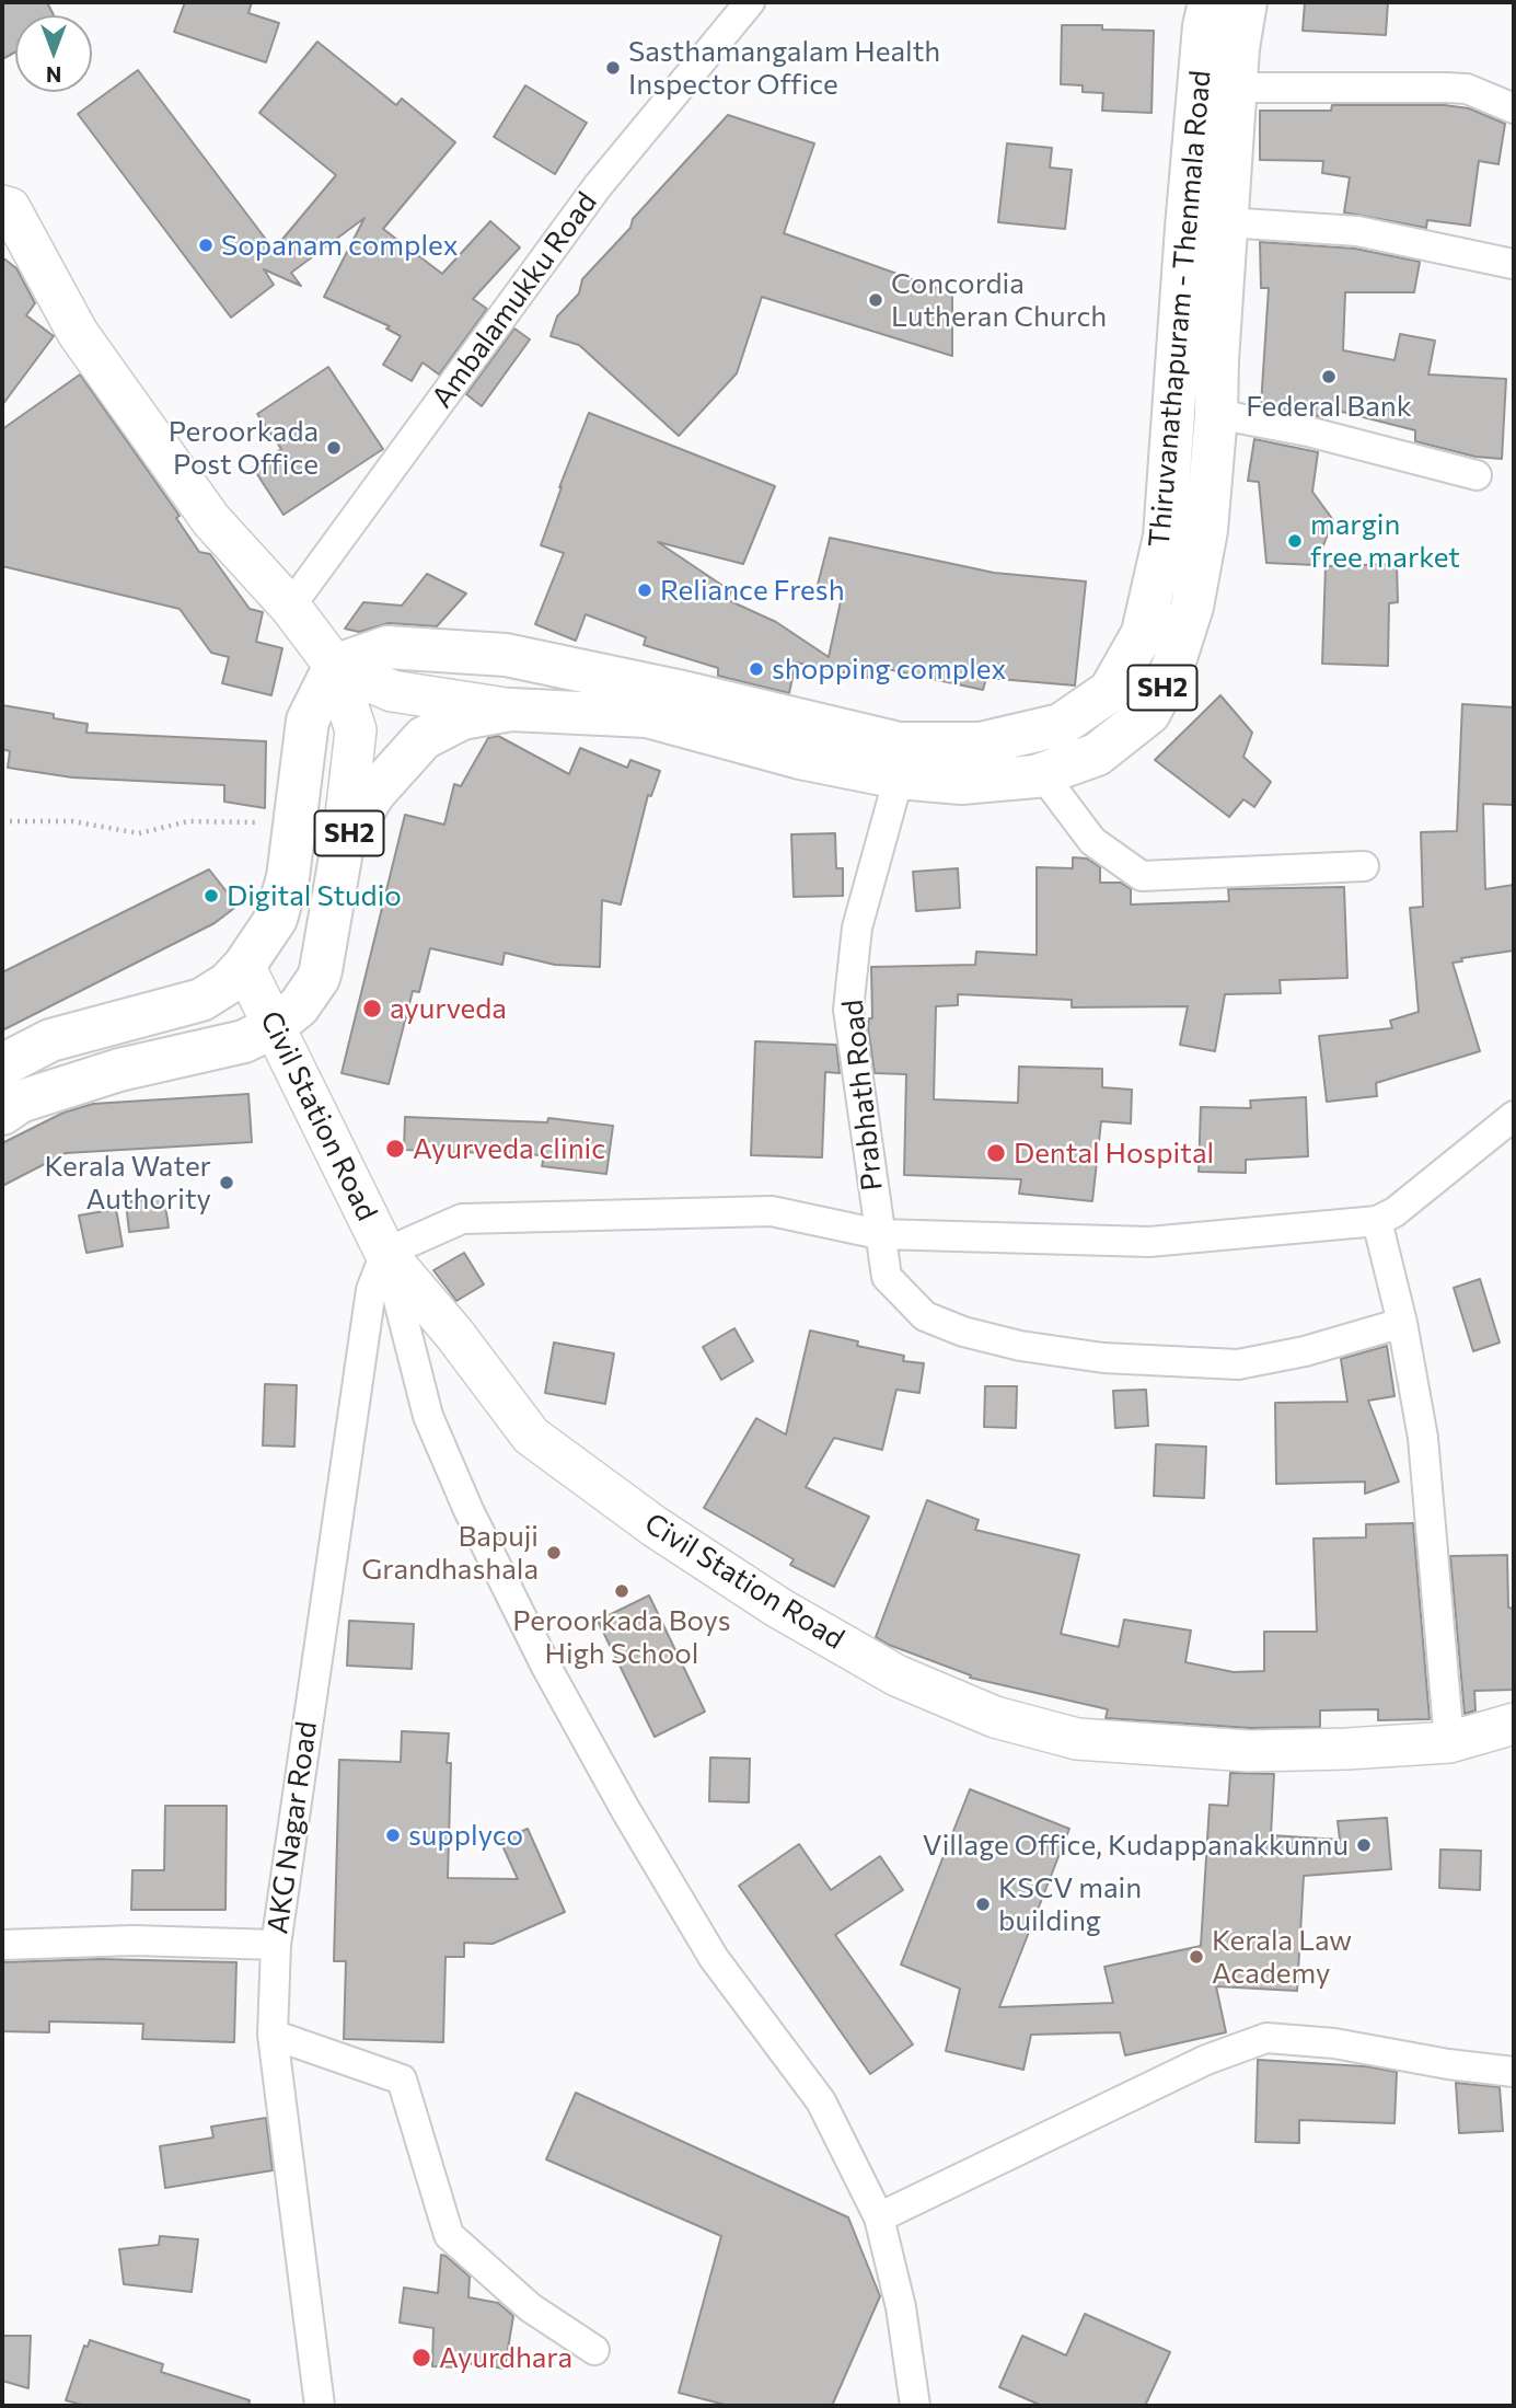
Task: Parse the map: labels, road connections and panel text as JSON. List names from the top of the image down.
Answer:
{
  "streets": {
    "main road": ["Thiruvanathapuram - Thenmala Road", "SH2", "Civil Station Road"],
    "street": ["Ambalamukku Road", "Prabhath Road", "AKG Nagar Road"]
  },
  "crossings": [
    ["Thiruvanathapuram - Thenmala Road", "SH2"],
    ["SH2", "Prabhath Road"],
    ["SH2", "Civil Station Road"],
    ["Civil Station Road", "AKG Nagar Road"]
  ],
  "places": [
    "Sasthamangalam Health Inspector Office",
    "Sopanam complex",
    "Concordia Lutheran Church",
    "Federal Bank",
    "Peroorkada Post Office",
    "margin free market",
    "Reliance Fresh",
    "shopping complex",
    "Digital Studio",
    "ayurveda",
    "Ayurveda clinic",
    "Dental Hospital",
    "Kerala Water Authority",
    "Bapuji Grandhashala",
    "Peroorkada Boys High School",
    "supplyco",
    "Village Office, Kudappanakkunnu",
    "KSCV main building",
    "Kerala Law Academy",
    "Ayurdhara"
  ],
  "north": "bottom"
}
